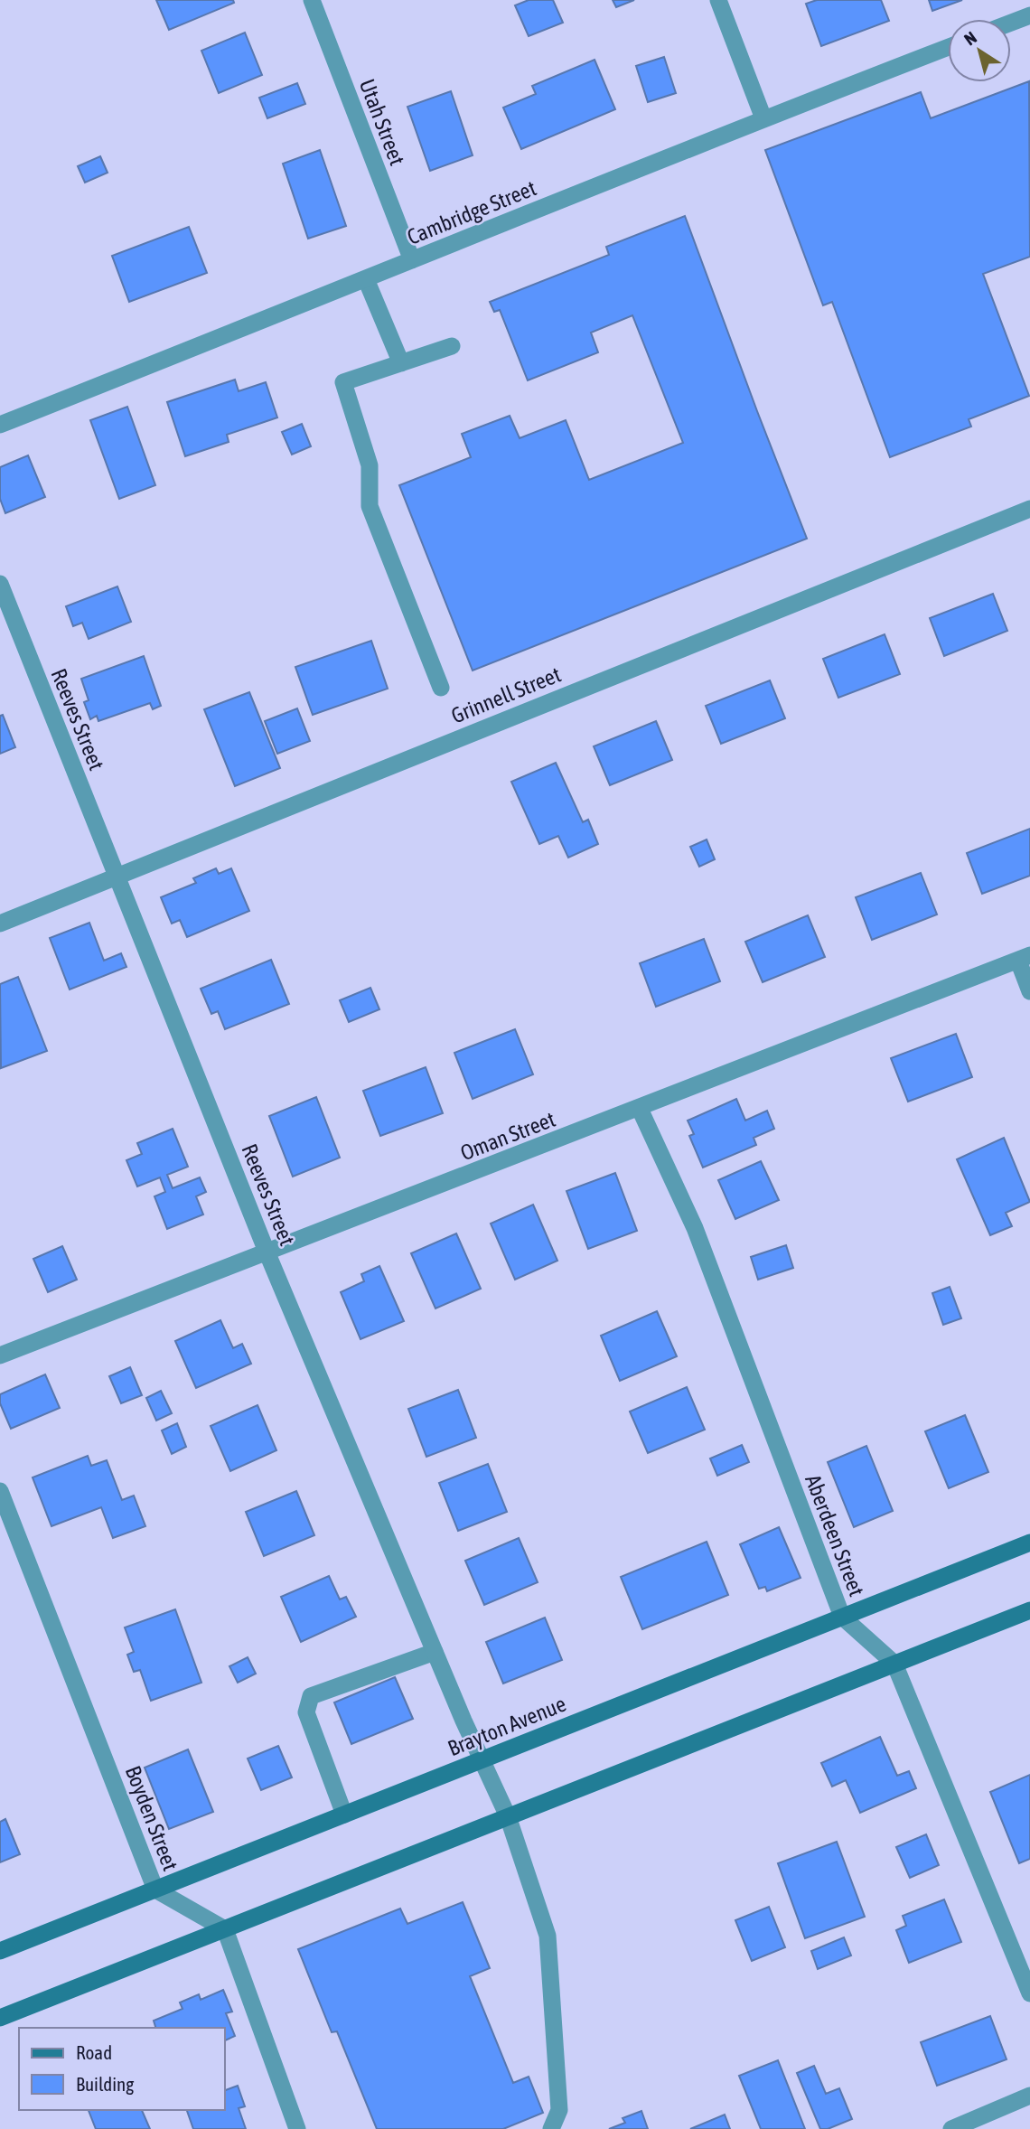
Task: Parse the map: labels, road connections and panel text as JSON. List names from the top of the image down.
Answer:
{
  "streets": {
    "main road": ["Brayton Avenue"],
    "street": [
      "Utah Street",
      "Cambridge Street",
      "Grinnell Street",
      "Reeves Street",
      "Oman Street",
      "Aberdeen Street",
      "Boyden Street"
    ]
  },
  "crossings": [
    ["Utah Street", "Cambridge Street"],
    ["Grinnell Street", "Reeves Street"],
    ["Reeves Street", "Oman Street"],
    ["Reeves Street", "Brayton Avenue"],
    ["Oman Street", "Aberdeen Street"],
    ["Aberdeen Street", "Brayton Avenue"],
    ["Brayton Avenue", "Boyden Street"]
  ],
  "legend": ["Road", "Building"],
  "north": "top left"
}
